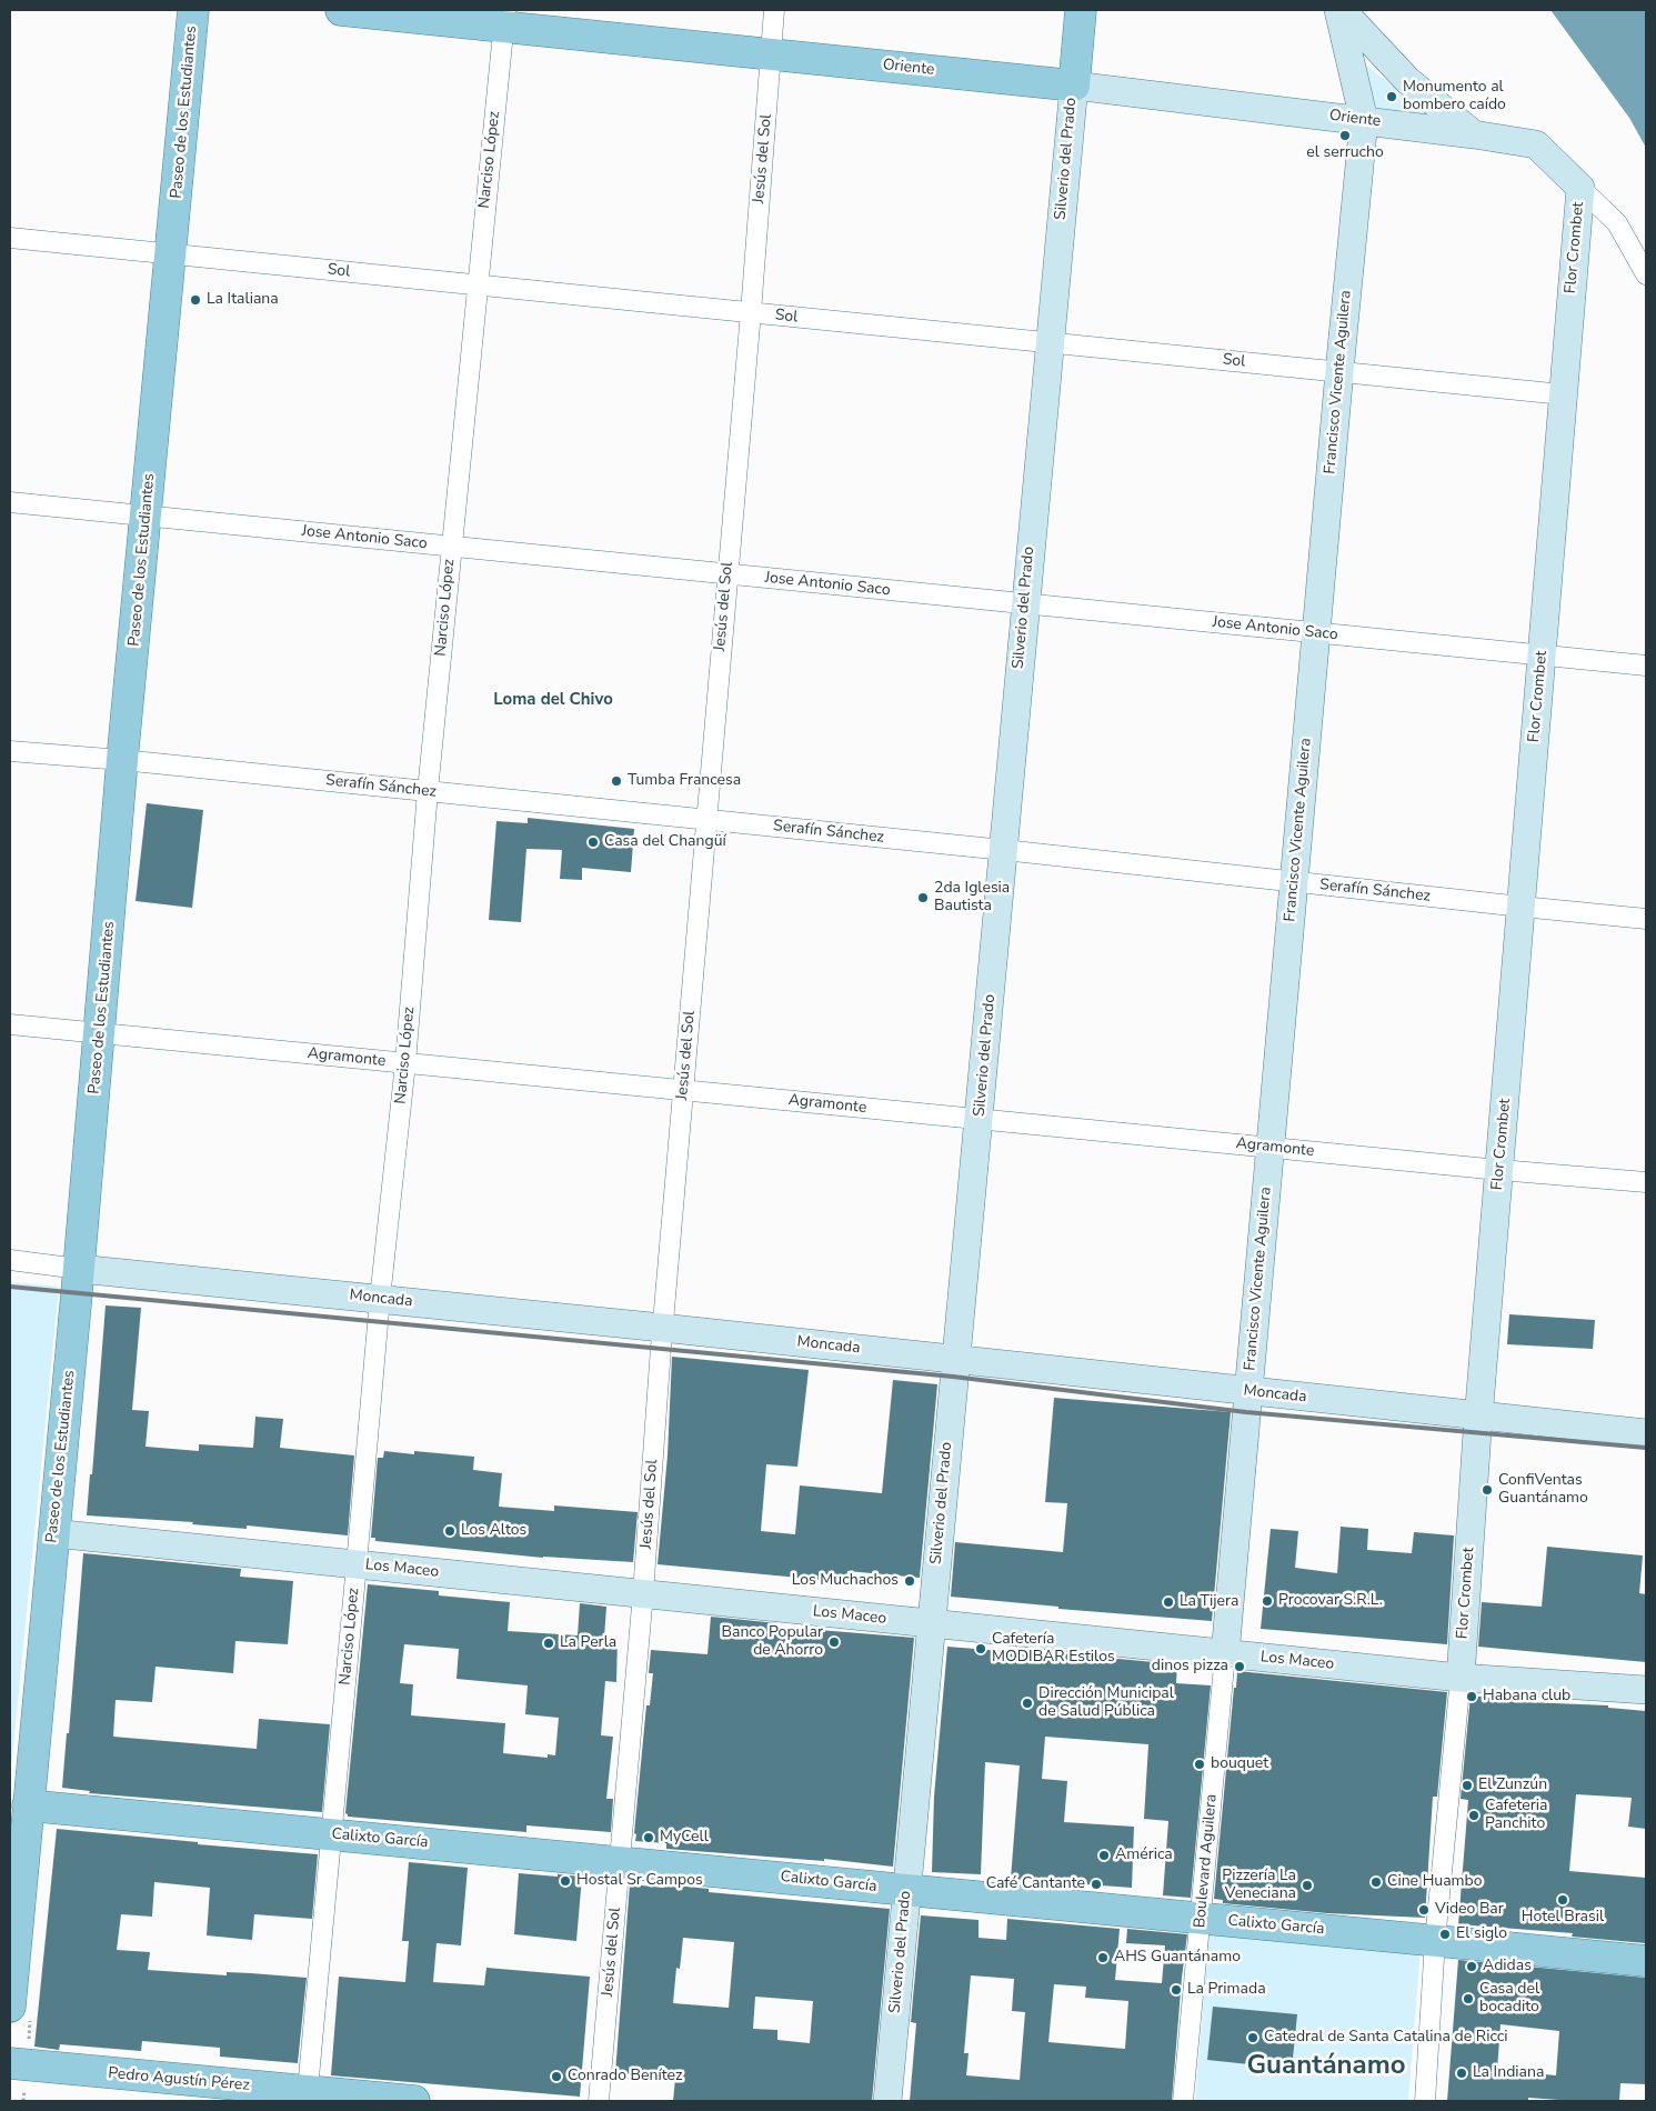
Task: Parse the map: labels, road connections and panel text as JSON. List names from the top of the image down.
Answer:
{
  "streets": {
    "main road": [
      "Oriente",
      "Paseo de los Estudiantes",
      "Silverio del Prado",
      "Flor Crombet",
      "Francisco Vicente Aguilera",
      "Moncada",
      "Los Maceo",
      "Calixto García",
      "Pedro Agustín Pérez"
    ],
    "street": [
      "Jesús del Sol",
      "Narciso López",
      "Sol",
      "Jose Antonio Saco",
      "Serafín Sánchez",
      "Agramonte",
      "Boulevard Aguilera"
    ]
  },
  "crossings": [
    ["Oriente", "Jesús del Sol"],
    ["Oriente", "Silverio del Prado"],
    ["Oriente", "Narciso López"],
    ["Oriente", "Flor Crombet"],
    ["Oriente", "Francisco Vicente Aguilera"],
    ["Paseo de los Estudiantes", "Sol"],
    ["Paseo de los Estudiantes", "Jose Antonio Saco"],
    ["Paseo de los Estudiantes", "Serafín Sánchez"],
    ["Paseo de los Estudiantes", "Agramonte"],
    ["Paseo de los Estudiantes", "Moncada"],
    ["Paseo de los Estudiantes", "Los Maceo"],
    ["Paseo de los Estudiantes", "Calixto García"],
    ["Jesús del Sol", "Sol"],
    ["Jesús del Sol", "Jose Antonio Saco"],
    ["Jesús del Sol", "Serafín Sánchez"],
    ["Jesús del Sol", "Agramonte"],
    ["Jesús del Sol", "Moncada"],
    ["Jesús del Sol", "Los Maceo"],
    ["Jesús del Sol", "Calixto García"],
    ["Silverio del Prado", "Sol"],
    ["Silverio del Prado", "Jose Antonio Saco"],
    ["Silverio del Prado", "Serafín Sánchez"],
    ["Silverio del Prado", "Agramonte"],
    ["Silverio del Prado", "Moncada"],
    ["Silverio del Prado", "Los Maceo"],
    ["Silverio del Prado", "Calixto García"],
    ["Narciso López", "Sol"],
    ["Narciso López", "Jose Antonio Saco"],
    ["Narciso López", "Serafín Sánchez"],
    ["Narciso López", "Agramonte"],
    ["Narciso López", "Moncada"],
    ["Narciso López", "Los Maceo"],
    ["Narciso López", "Calixto García"],
    ["Narciso López", "Pedro Agustín Pérez"],
    ["Flor Crombet", "Sol"],
    ["Flor Crombet", "Jose Antonio Saco"],
    ["Flor Crombet", "Serafín Sánchez"],
    ["Flor Crombet", "Agramonte"],
    ["Flor Crombet", "Moncada"],
    ["Flor Crombet", "Los Maceo"],
    ["Flor Crombet", "Calixto García"],
    ["Sol", "Francisco Vicente Aguilera"],
    ["Francisco Vicente Aguilera", "Jose Antonio Saco"],
    ["Francisco Vicente Aguilera", "Serafín Sánchez"],
    ["Francisco Vicente Aguilera", "Agramonte"],
    ["Francisco Vicente Aguilera", "Moncada"],
    ["Francisco Vicente Aguilera", "Los Maceo"],
    ["Francisco Vicente Aguilera", "Boulevard Aguilera"],
    ["Los Maceo", "Boulevard Aguilera"],
    ["Calixto García", "Boulevard Aguilera"]
  ],
  "districts": ["Loma del Chivo", "Guantánamo"],
  "places": [
    "Monumento al bombero caído",
    "el serrucho",
    "La Italiana",
    "Tumba Francesa",
    "Casa del Changüí",
    "2da Iglesia Bautista",
    "ConfiVentas Guantánamo",
    "Los Altos",
    "Los Muchachos",
    "Procovar S.R.L.",
    "La Tijera",
    "Banco Popular de Ahorro",
    "La Perla",
    "Cafetería MODIBAR Estilos",
    "dinos pizza",
    "Habana club",
    "Dirección Municipal de Salud Pública",
    "bouquet",
    "El Zunzún",
    "Cafeteria Panchito",
    "MyCell",
    "América",
    "Hostal Sr Campos",
    "Cine Huambo",
    "Café Cantante",
    "Pizzería La Veneciana",
    "Hotel Brasil",
    "Video Bar",
    "El siglo",
    "AHS Guantánamo",
    "Adidas",
    "La Primada",
    "Casa del bocadito",
    "Catedral de Santa Catalina de Ricci",
    "La Indiana",
    "Conrado Benítez"
  ]
}
